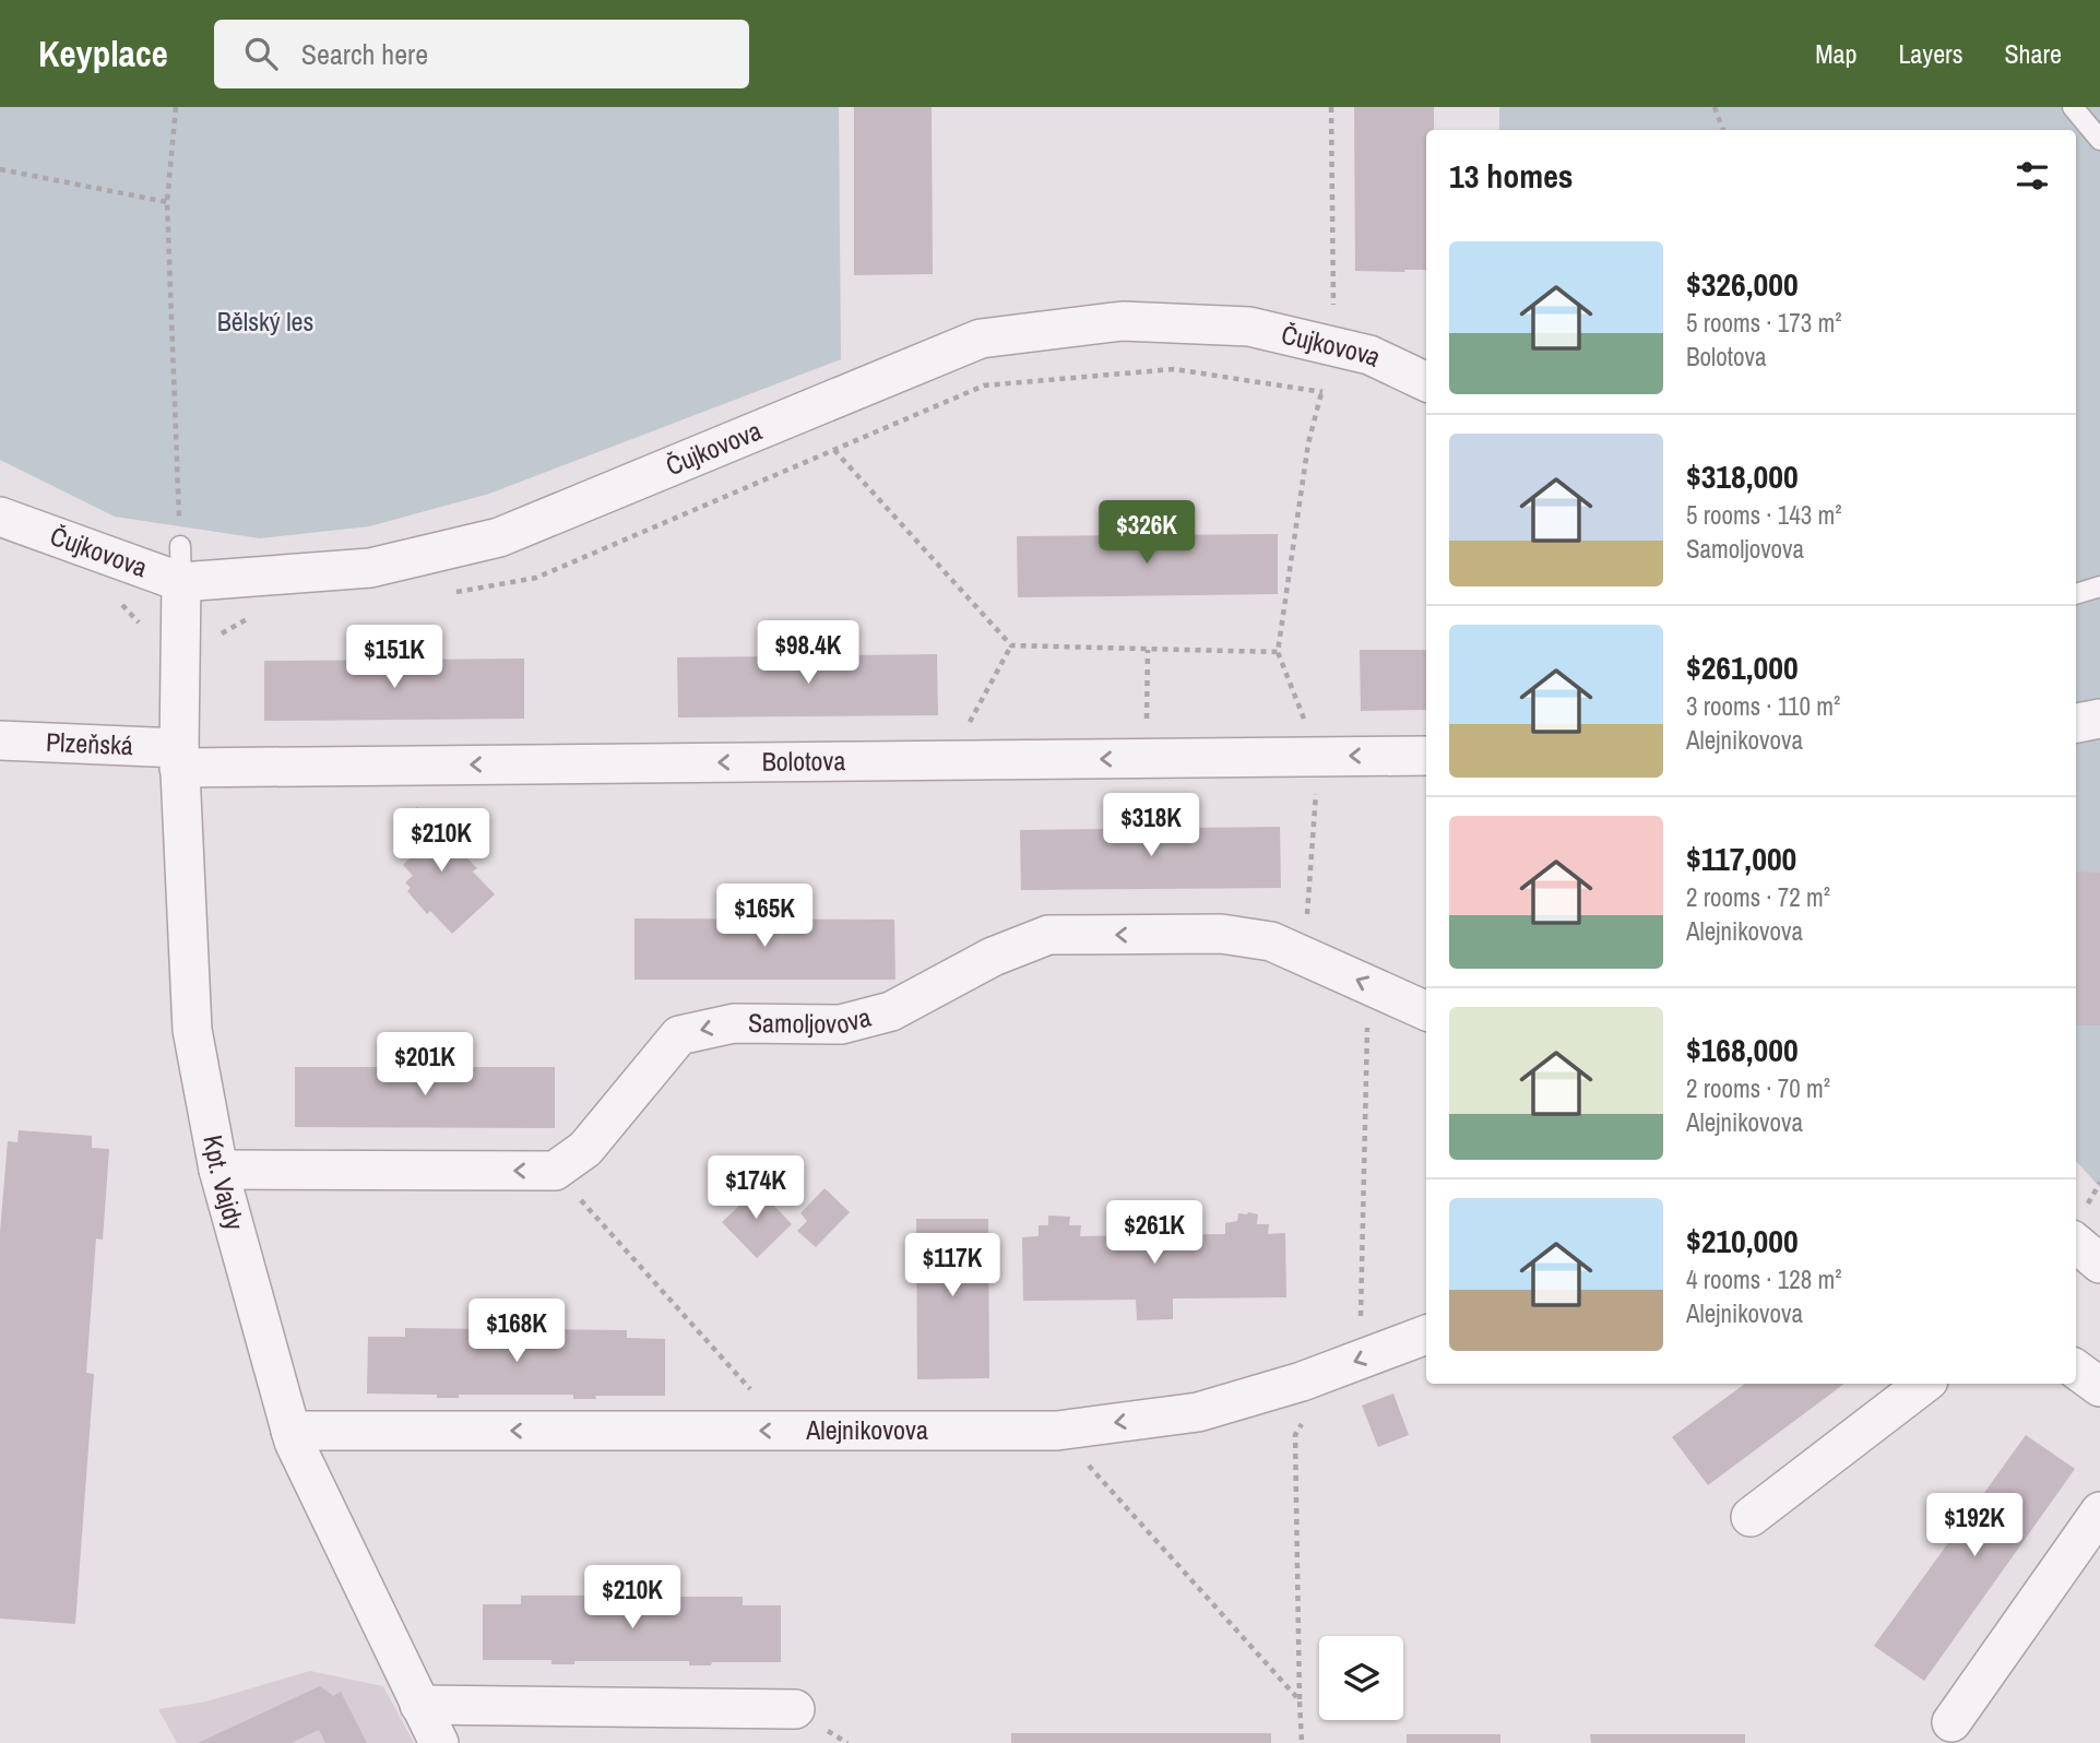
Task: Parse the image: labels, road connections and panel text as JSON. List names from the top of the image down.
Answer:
{
  "streets": {
    "street": [
      "Čujkovova",
      "Plzeňská",
      "Bolotova",
      "Samoljovova",
      "Kpt. Vajdy",
      "Alejnikovova"
    ]
  },
  "crossings": [
    ["Čujkovova", "Kpt. Vajdy"],
    ["Plzeňská", "Bolotova"],
    ["Plzeňská", "Kpt. Vajdy"],
    ["Bolotova", "Kpt. Vajdy"],
    ["Kpt. Vajdy", "Alejnikovova"]
  ],
  "one_way": ["Bolotova", "Samoljovova"],
  "parks": ["Bělský les"],
  "page": {
    "header": "Keyplace",
    "search": "Search here",
    "nav": ["Map", "Layers", "Share"],
    "heading": "13 homes",
    "list": [
      {
        "name": "$326,000",
        "note": "5 rooms · 173 m² · Bolotova"
      },
      {
        "name": "$318,000",
        "note": "5 rooms · 143 m² · Samoljovova"
      },
      {
        "name": "$261,000",
        "note": "3 rooms · 110 m² · Alejnikovova"
      },
      {
        "name": "$117,000",
        "note": "2 rooms · 72 m² · Alejnikovova"
      },
      {
        "name": "$168,000",
        "note": "2 rooms · 70 m² · Alejnikovova"
      },
      {
        "name": "$210,000",
        "note": "4 rooms · 128 m² · Alejnikovova"
      }
    ],
    "price": [
      "$326K",
      "$98.4K",
      "$151K",
      "$318K",
      "$210K",
      "$165K",
      "$201K",
      "$174K",
      "$261K",
      "$117K",
      "$168K",
      "$192K",
      "$210K"
    ]
  }
}
